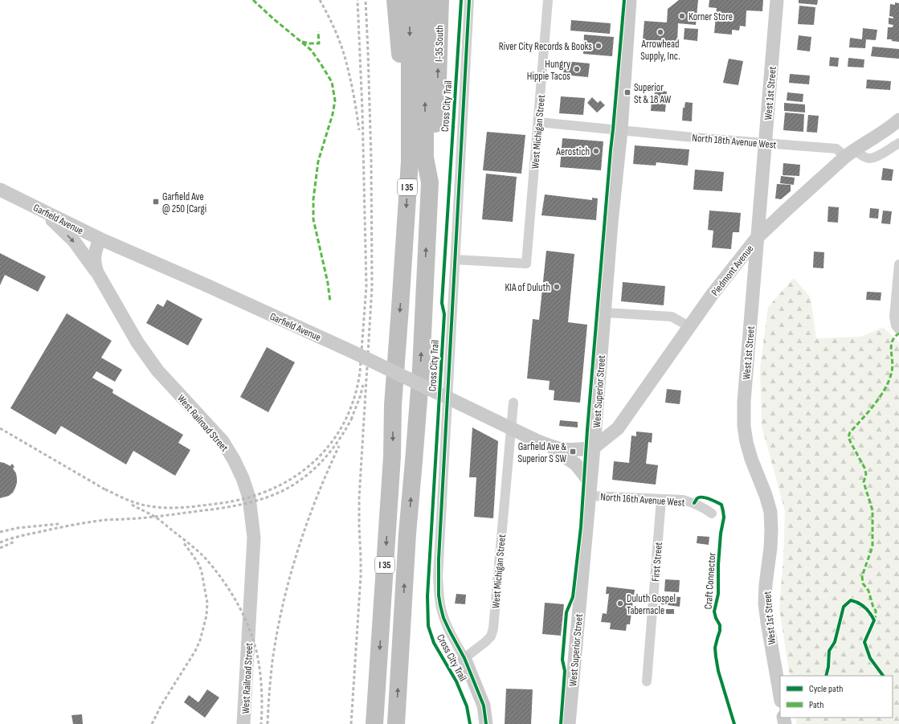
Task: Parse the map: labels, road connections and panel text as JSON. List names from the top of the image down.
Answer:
{
  "streets": {
    "highway": ["I-35 South", "I 35"],
    "street": [
      "West 1st Street",
      "West Michigan Street",
      "North 18th Avenue West",
      "Garfield Avenue",
      "Piedmont Avenue",
      "West Superior Street",
      "West Railroad Street",
      "North 16th Avenue West",
      "First Street"
    ],
    "cycle path": ["Cross City Trail", "Craft Connector"]
  },
  "crossings": [
    ["I-35 South", "I 35"],
    ["West 1st Street", "North 18th Avenue West"],
    ["West 1st Street", "Piedmont Avenue"],
    ["West Michigan Street", "North 18th Avenue West"],
    ["North 18th Avenue West", "Piedmont Avenue"],
    ["North 18th Avenue West", "West Superior Street"],
    ["Garfield Avenue", "Piedmont Avenue"],
    ["Garfield Avenue", "West Superior Street"],
    ["Garfield Avenue", "West Railroad Street"],
    ["Piedmont Avenue", "West Superior Street"],
    ["West Superior Street", "North 16th Avenue West"],
    ["North 16th Avenue West", "First Street"]
  ],
  "places": {
    "other": [
      "Korner Store",
      "Arrowhead Supply, Inc.",
      "River City Records & Books",
      "Hungry Hippie Tacos",
      "Aerostich",
      "KIA of Duluth",
      "Duluth Gospel Tabernacle"
    ],
    "transit": ["Superior St & 18 AW", "Garfield Ave @ 250 (Cargi", "Garfield Ave & Superior S SW"]
  },
  "legend": ["Cycle path", "Path"]
}
